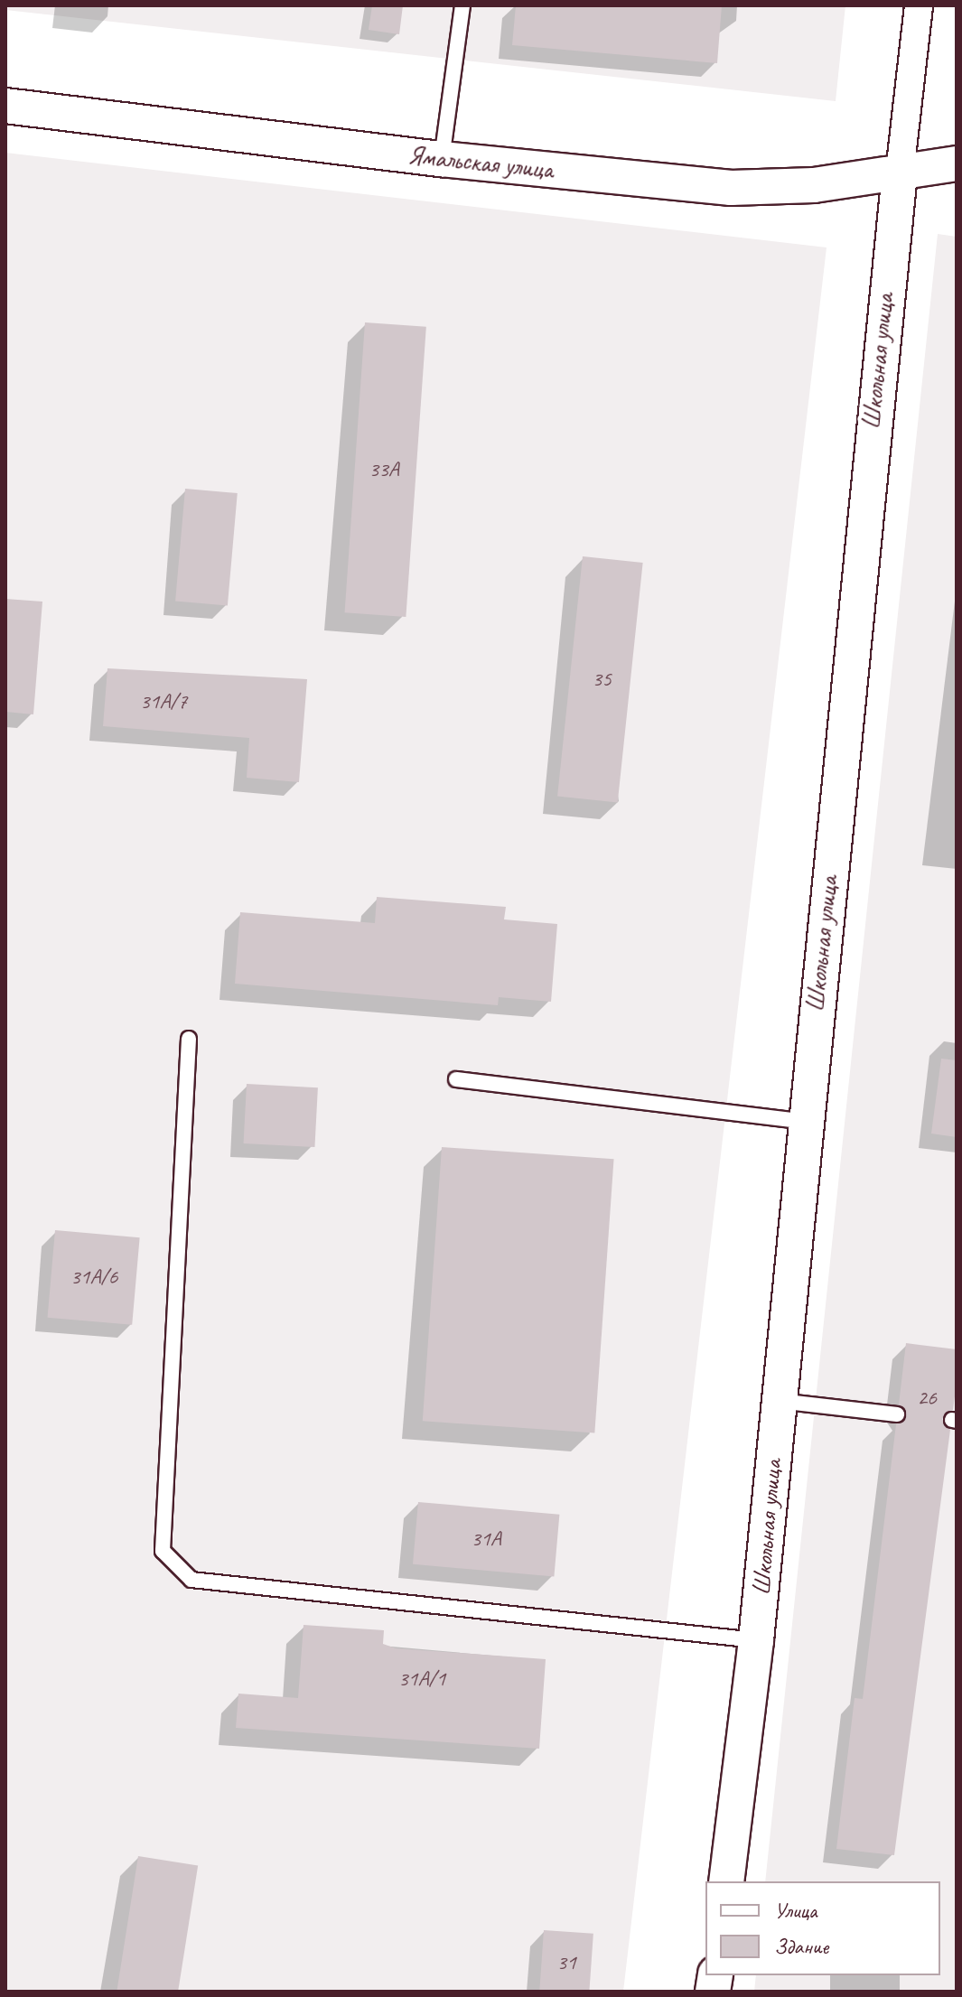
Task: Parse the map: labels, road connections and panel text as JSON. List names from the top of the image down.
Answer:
{
  "streets": {
    "street": ["Ямальская улица", "Школьная улица"]
  },
  "crossings": [
    ["Ямальская улица", "Школьная улица"]
  ],
  "house_numbers": [
    "33А",
    "35",
    "31А/7",
    "31А/6",
    "26",
    "31А",
    "31А/1",
    "31"
  ],
  "legend": ["Улица", "Здание"]
}
